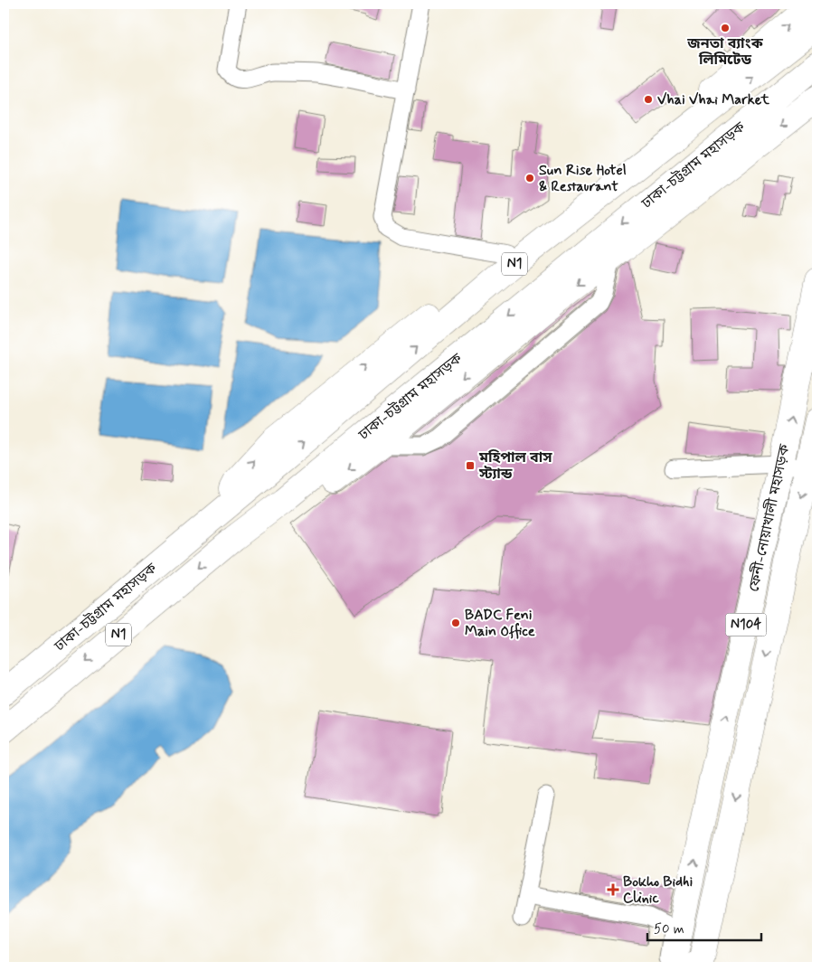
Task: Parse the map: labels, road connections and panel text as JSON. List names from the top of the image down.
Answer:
{
  "streets": {
    "highway": [
      "ঢাকা-চট্টগ্রাম মহাসড়ক",
      "N1",
      "ফেনী-নোয়াখালী মহাসড়ক",
      "N104"
    ]
  },
  "places": {
    "other": [
      "জনতা ব্যাংক লিমিটেড",
      "Vhai Vhai Market",
      "Sun Rise Hotel & Restaurant",
      "BADC Feni Main Office"
    ],
    "transit": ["মহিপাল বাস স্ট্যান্ড"],
    "health": ["Bokho Bidhi Clinic"]
  },
  "scale_bar": "50 m"
}
